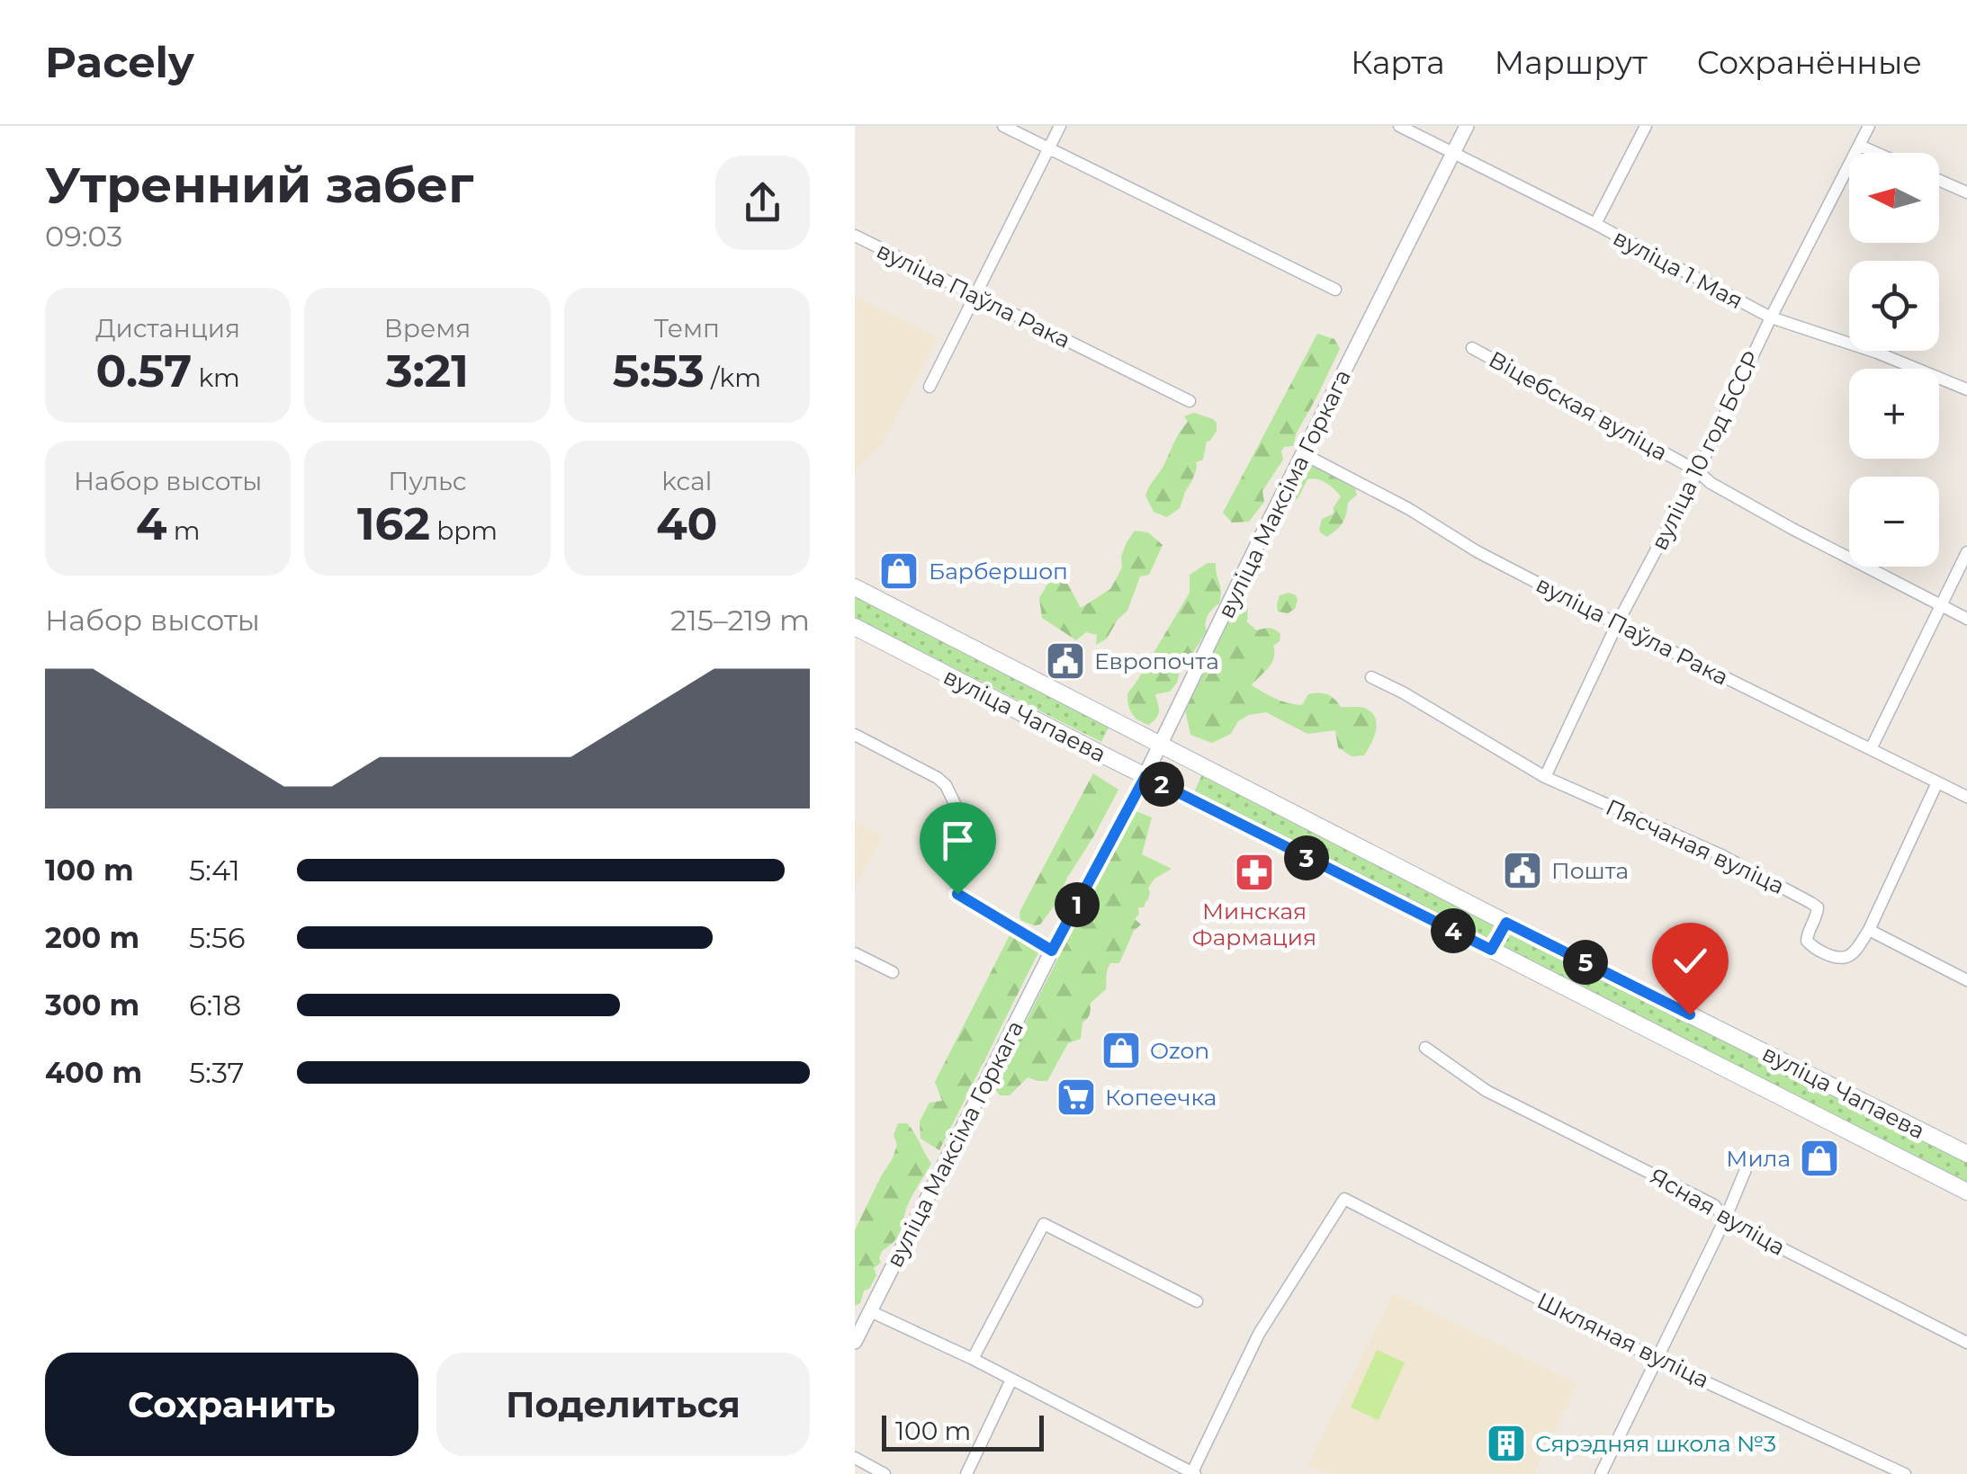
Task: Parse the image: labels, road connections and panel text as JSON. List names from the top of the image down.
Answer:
{
  "streets": {
    "main road": ["вуліца Чапаева"],
    "street": [
      "вуліца 1 Мая",
      "вуліца Паўла Рака",
      "Віцебская вуліца",
      "вуліца 10 год БССР",
      "вуліца Максіма Горкага",
      "Пясчаная вуліца",
      "Ясная вуліца",
      "Шкляная вуліца"
    ]
  },
  "crossings": [
    ["вуліца 1 Мая", "вуліца 10 год БССР"],
    ["вуліца 1 Мая", "вуліца Максіма Горкага"],
    ["вуліца Паўла Рака", "вуліца 10 год БССР"],
    ["вуліца Паўла Рака", "вуліца Максіма Горкага"],
    ["Віцебская вуліца", "вуліца 10 год БССР"],
    ["вуліца 10 год БССР", "Пясчаная вуліца"],
    ["вуліца Максіма Горкага", "вуліца Чапаева"]
  ],
  "places": {
    "shop": ["Барбершоп", "Ozon", "Мила"],
    "public building": ["Европочта", "Пошта"],
    "pharmacy": ["Минская Фармация"],
    "supermarket": ["Копеечка"],
    "building": ["Сярэдняя школа №3"]
  },
  "scale_bar": "100 m",
  "north": "left",
  "page": {
    "header": "Pacely",
    "nav": ["Карта", "Маршрут", "Сохранённые"],
    "heading": ["Утренний забег", "09:03"],
    "map_buttons": ["+", "−"],
    "stats": [
      ["Дистанция", "0.57 km"],
      ["Время", "3:21"],
      ["Темп", "5:53 /km"],
      ["Набор высоты", "4 m"],
      ["Пульс", "162 bpm"],
      ["kcal", "40"]
    ],
    "chart": ["Набор высоты", "215–219 m"],
    "pins": [
      "2",
      "3",
      "1",
      "4",
      "5"
    ],
    "list": [
      {
        "name": "100 m",
        "note": "5:41"
      },
      {
        "name": "200 m",
        "note": "5:56"
      },
      {
        "name": "300 m",
        "note": "6:18"
      },
      {
        "name": "400 m",
        "note": "5:37"
      }
    ],
    "buttons": ["Сохранить", "Поделиться"],
    "scale": "100 m"
  }
}
